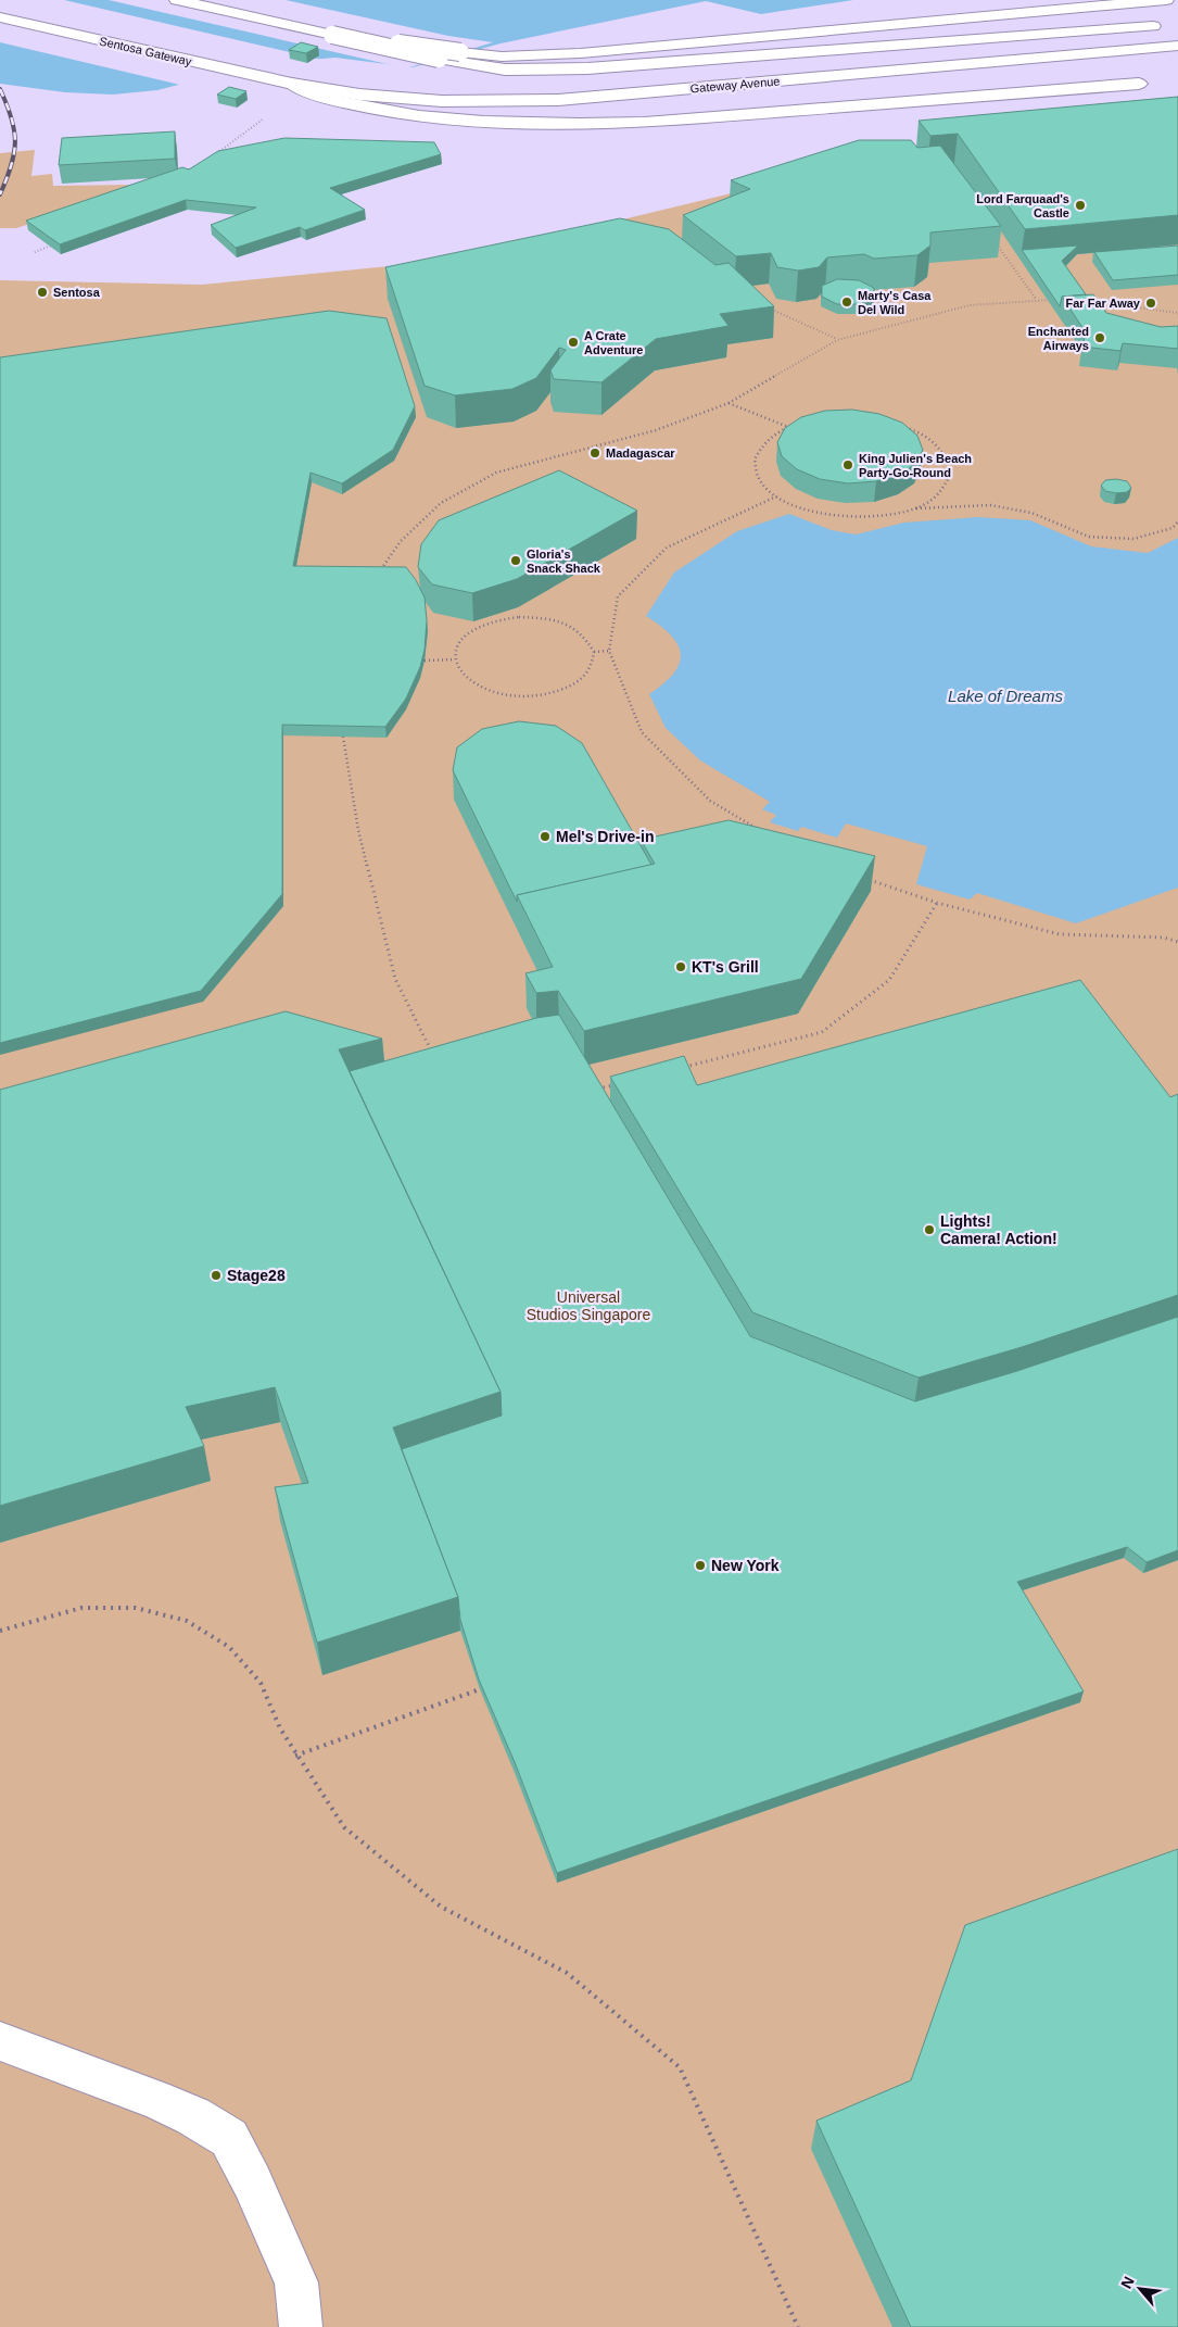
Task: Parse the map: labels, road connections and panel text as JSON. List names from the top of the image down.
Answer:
{
  "streets": {
    "main road": ["Sentosa Gateway", "Gateway Avenue"]
  },
  "crossings": [
    ["Sentosa Gateway", "Gateway Avenue"]
  ],
  "water": ["Lake of Dreams"],
  "parks": ["Universal Studios Singapore"],
  "places": [
    "Lord Farquaad's Castle",
    "Sentosa",
    "Marty's Casa Del Wild",
    "Far Far Away",
    "Enchanted Airways",
    "A Crate Adventure",
    "Madagascar",
    "King Julien's Beach Party-Go-Round",
    "Gloria's Snack Shack",
    "Mel's Drive-in",
    "KT's Grill",
    "Lights! Camera! Action!",
    "Stage28",
    "New York"
  ],
  "north": "top left"
}
